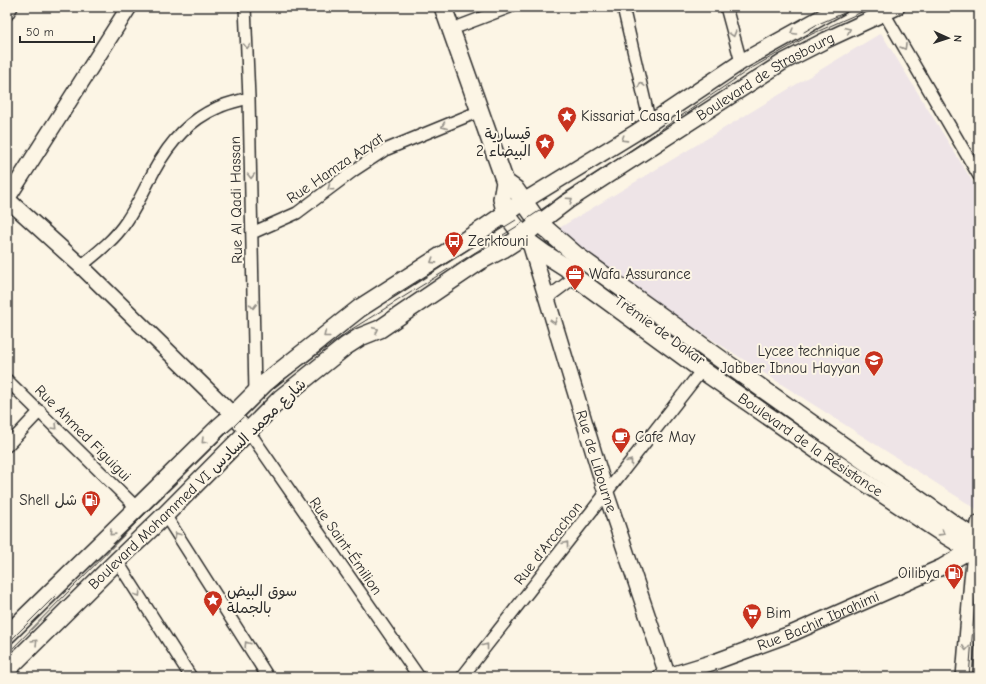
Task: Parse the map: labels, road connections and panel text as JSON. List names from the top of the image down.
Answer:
{
  "streets": {
    "main road": [
      "Boulevard de Strasbourg",
      "Trémie de Dakar",
      "Boulevard de la Résistance",
      "Rue de Libourne",
      "Boulevard Mohammed VI شارع محمد السادس",
      "Rue Bachir Ibrahimi"
    ],
    "street": [
      "Rue Hamza Azyat",
      "Rue Al Qadi Hassan",
      "Rue Ahmed Figuigui",
      "Rue d'Arcachon",
      "Rue Saint-Émilion"
    ]
  },
  "crossings": [
    ["Boulevard de Strasbourg", "Boulevard de la Résistance"],
    ["Boulevard de Strasbourg", "Boulevard Mohammed VI شارع محمد السادس"],
    ["Rue Hamza Azyat", "Rue Al Qadi Hassan"],
    ["Rue Hamza Azyat", "Boulevard de la Résistance"],
    ["Rue Al Qadi Hassan", "Boulevard Mohammed VI شارع محمد السادس"],
    ["Trémie de Dakar", "Boulevard de la Résistance"],
    ["Rue Ahmed Figuigui", "Boulevard Mohammed VI شارع محمد السادس"],
    ["Boulevard de la Résistance", "Rue de Libourne"],
    ["Boulevard de la Résistance", "Boulevard Mohammed VI شارع محمد السادس"],
    ["Boulevard de la Résistance", "Rue d'Arcachon"],
    ["Boulevard de la Résistance", "Rue Bachir Ibrahimi"],
    ["Rue de Libourne", "Boulevard Mohammed VI شارع محمد السادس"],
    ["Rue de Libourne", "Rue d'Arcachon"],
    ["Rue de Libourne", "Rue Bachir Ibrahimi"],
    ["Boulevard Mohammed VI شارع محمد السادس", "Rue Saint-Émilion"]
  ],
  "one_way": [
    "Rue Hamza Azyat",
    "Rue Al Qadi Hassan",
    "Rue Ahmed Figuigui",
    "Rue de Libourne",
    "Rue d'Arcachon"
  ],
  "places": {
    "place": ["Kissariat Casa 1", "قيسارية البيضاء 2", "سوق البيض بالجملة"],
    "bus stop": ["Zerktouni"],
    "office": ["Wafa Assurance"],
    "school or university": ["Lycee technique Jabber Ibnou Hayyan"],
    "cafe": ["Cafe May"],
    "fuel station": ["Shell شل", "Oilibya"],
    "supermarket": ["Bim"]
  },
  "scale_bar": "50 m",
  "north": "right"
}
